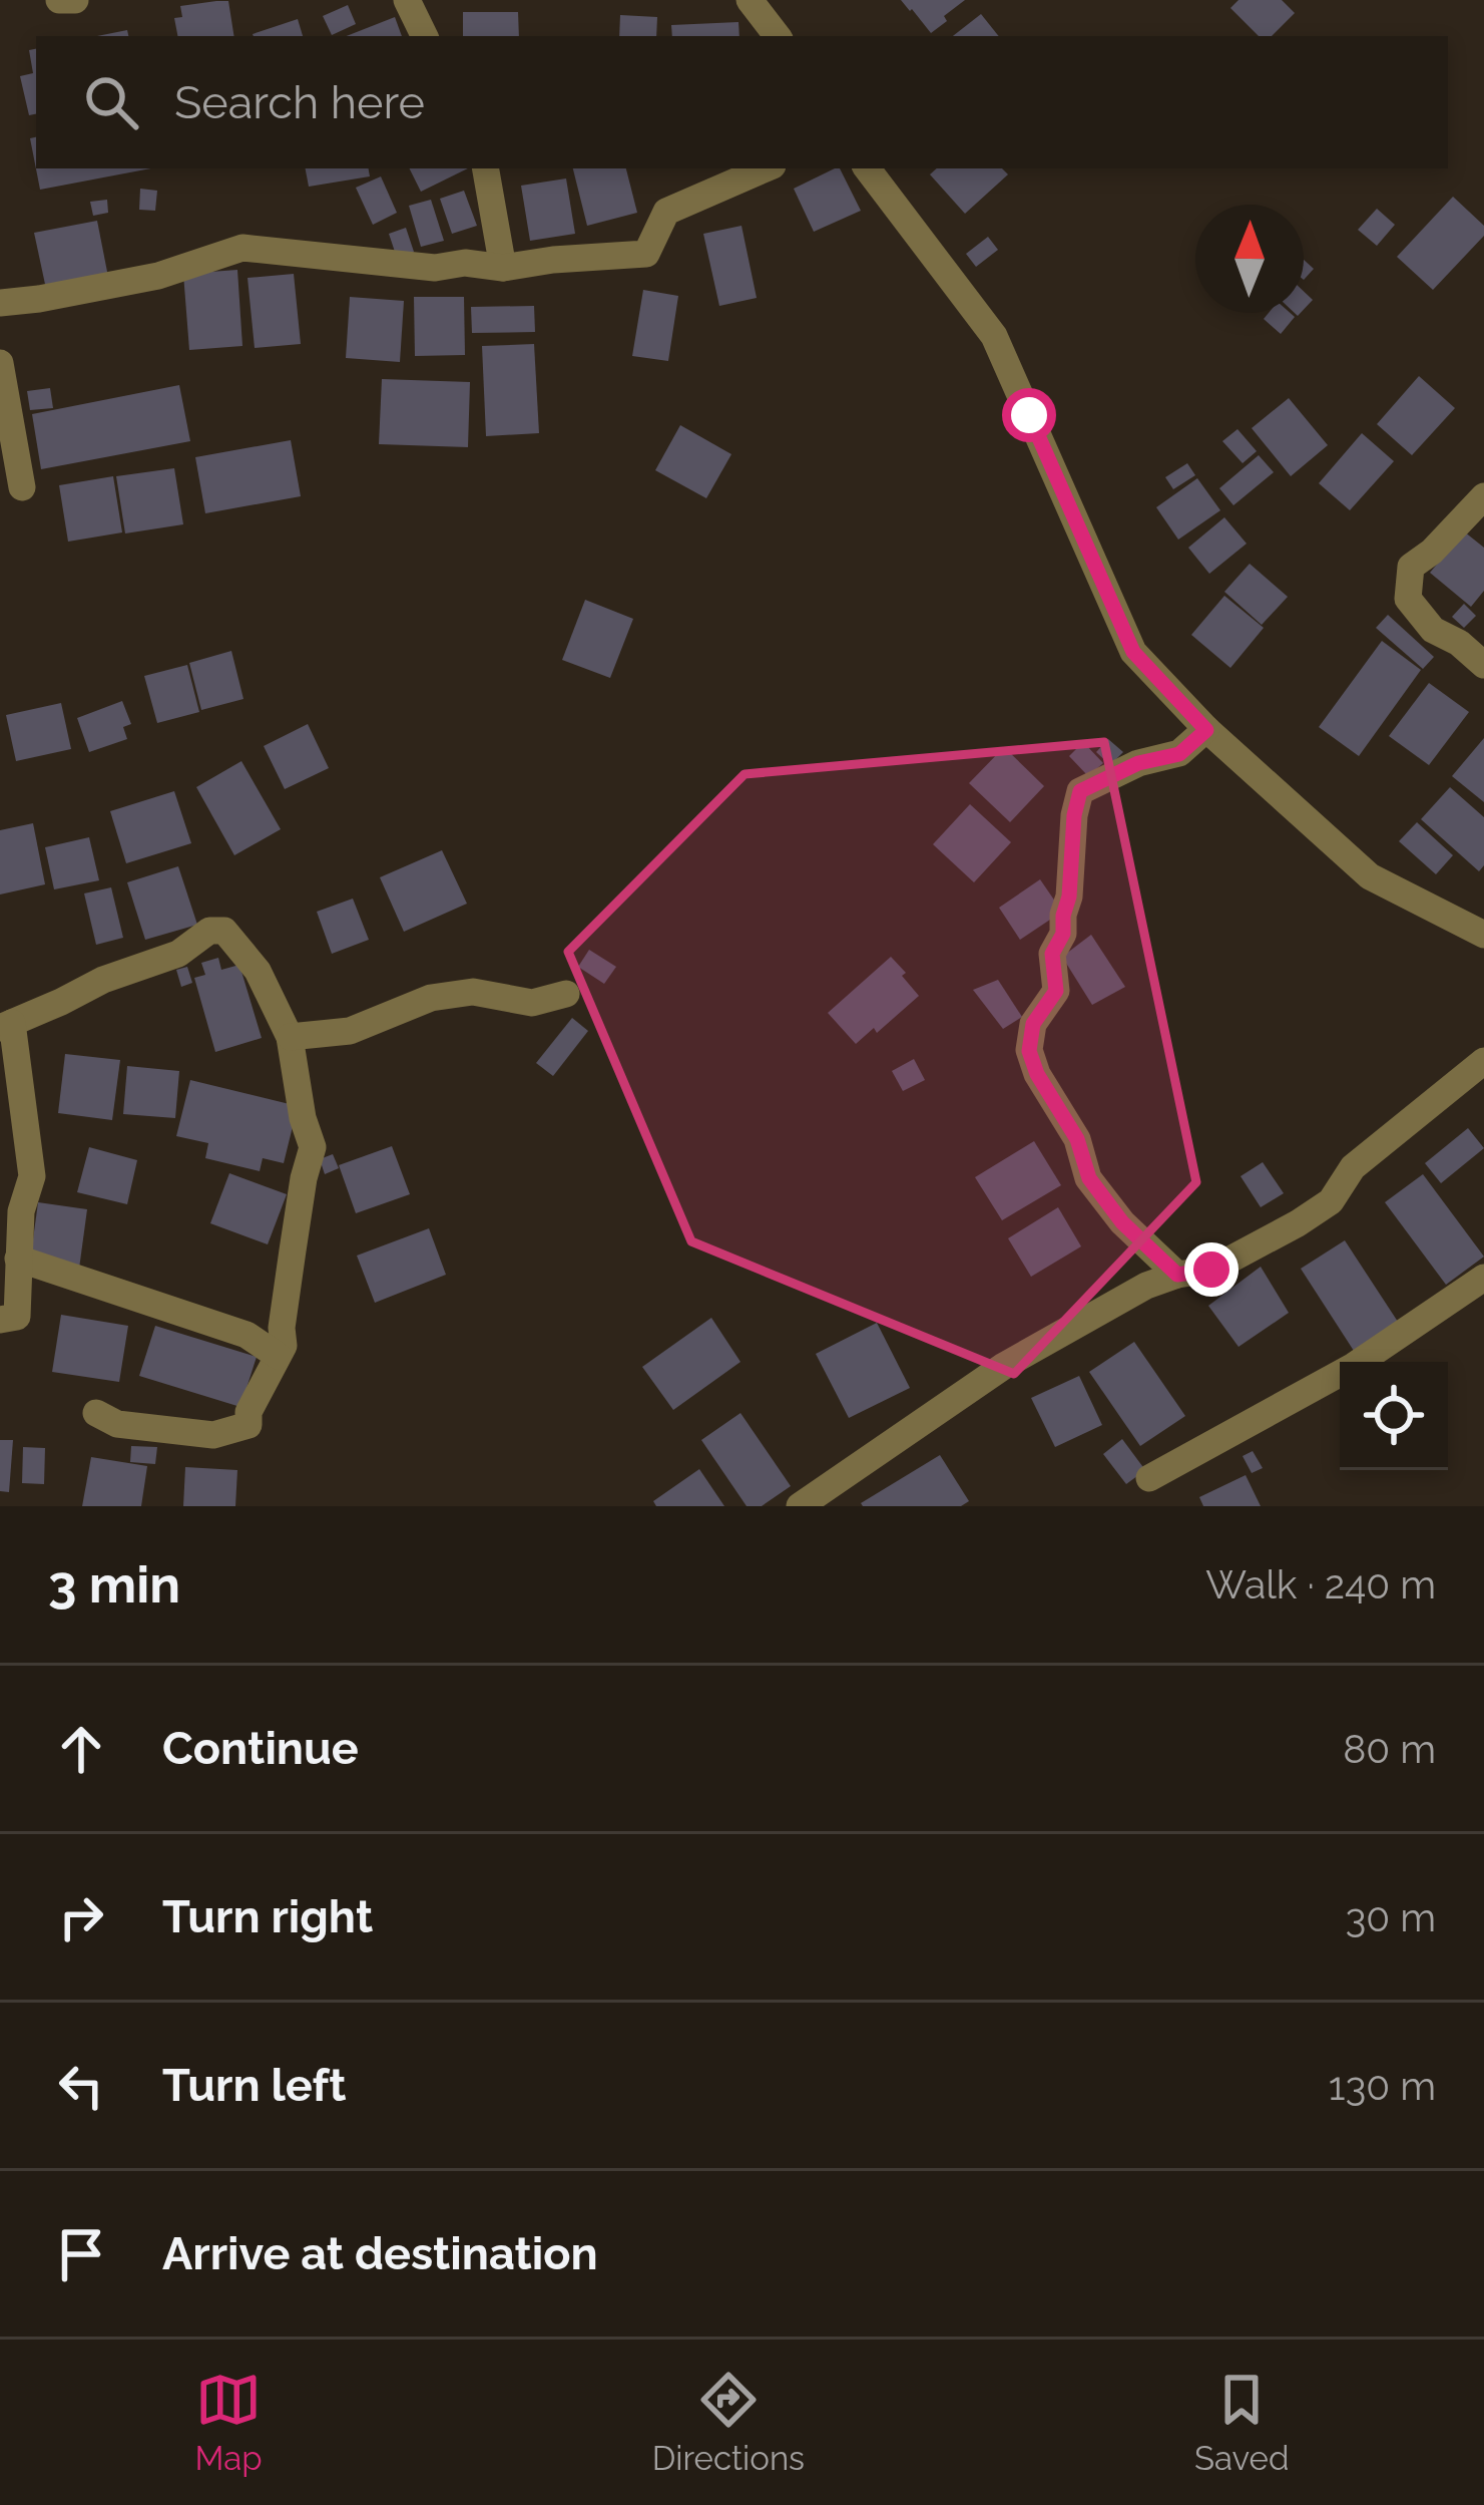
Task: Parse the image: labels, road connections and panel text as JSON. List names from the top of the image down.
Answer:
{
  "north": "top",
  "page": {
    "search": "Search here",
    "heading": ["3 min", "Walk · 240 m"],
    "list": [
      ["Continue", "80 m"],
      ["Turn right", "30 m"],
      ["Turn left", "130 m"],
      "Arrive at destination"
    ],
    "nav": ["Map", "Directions", "Saved"]
  }
}
